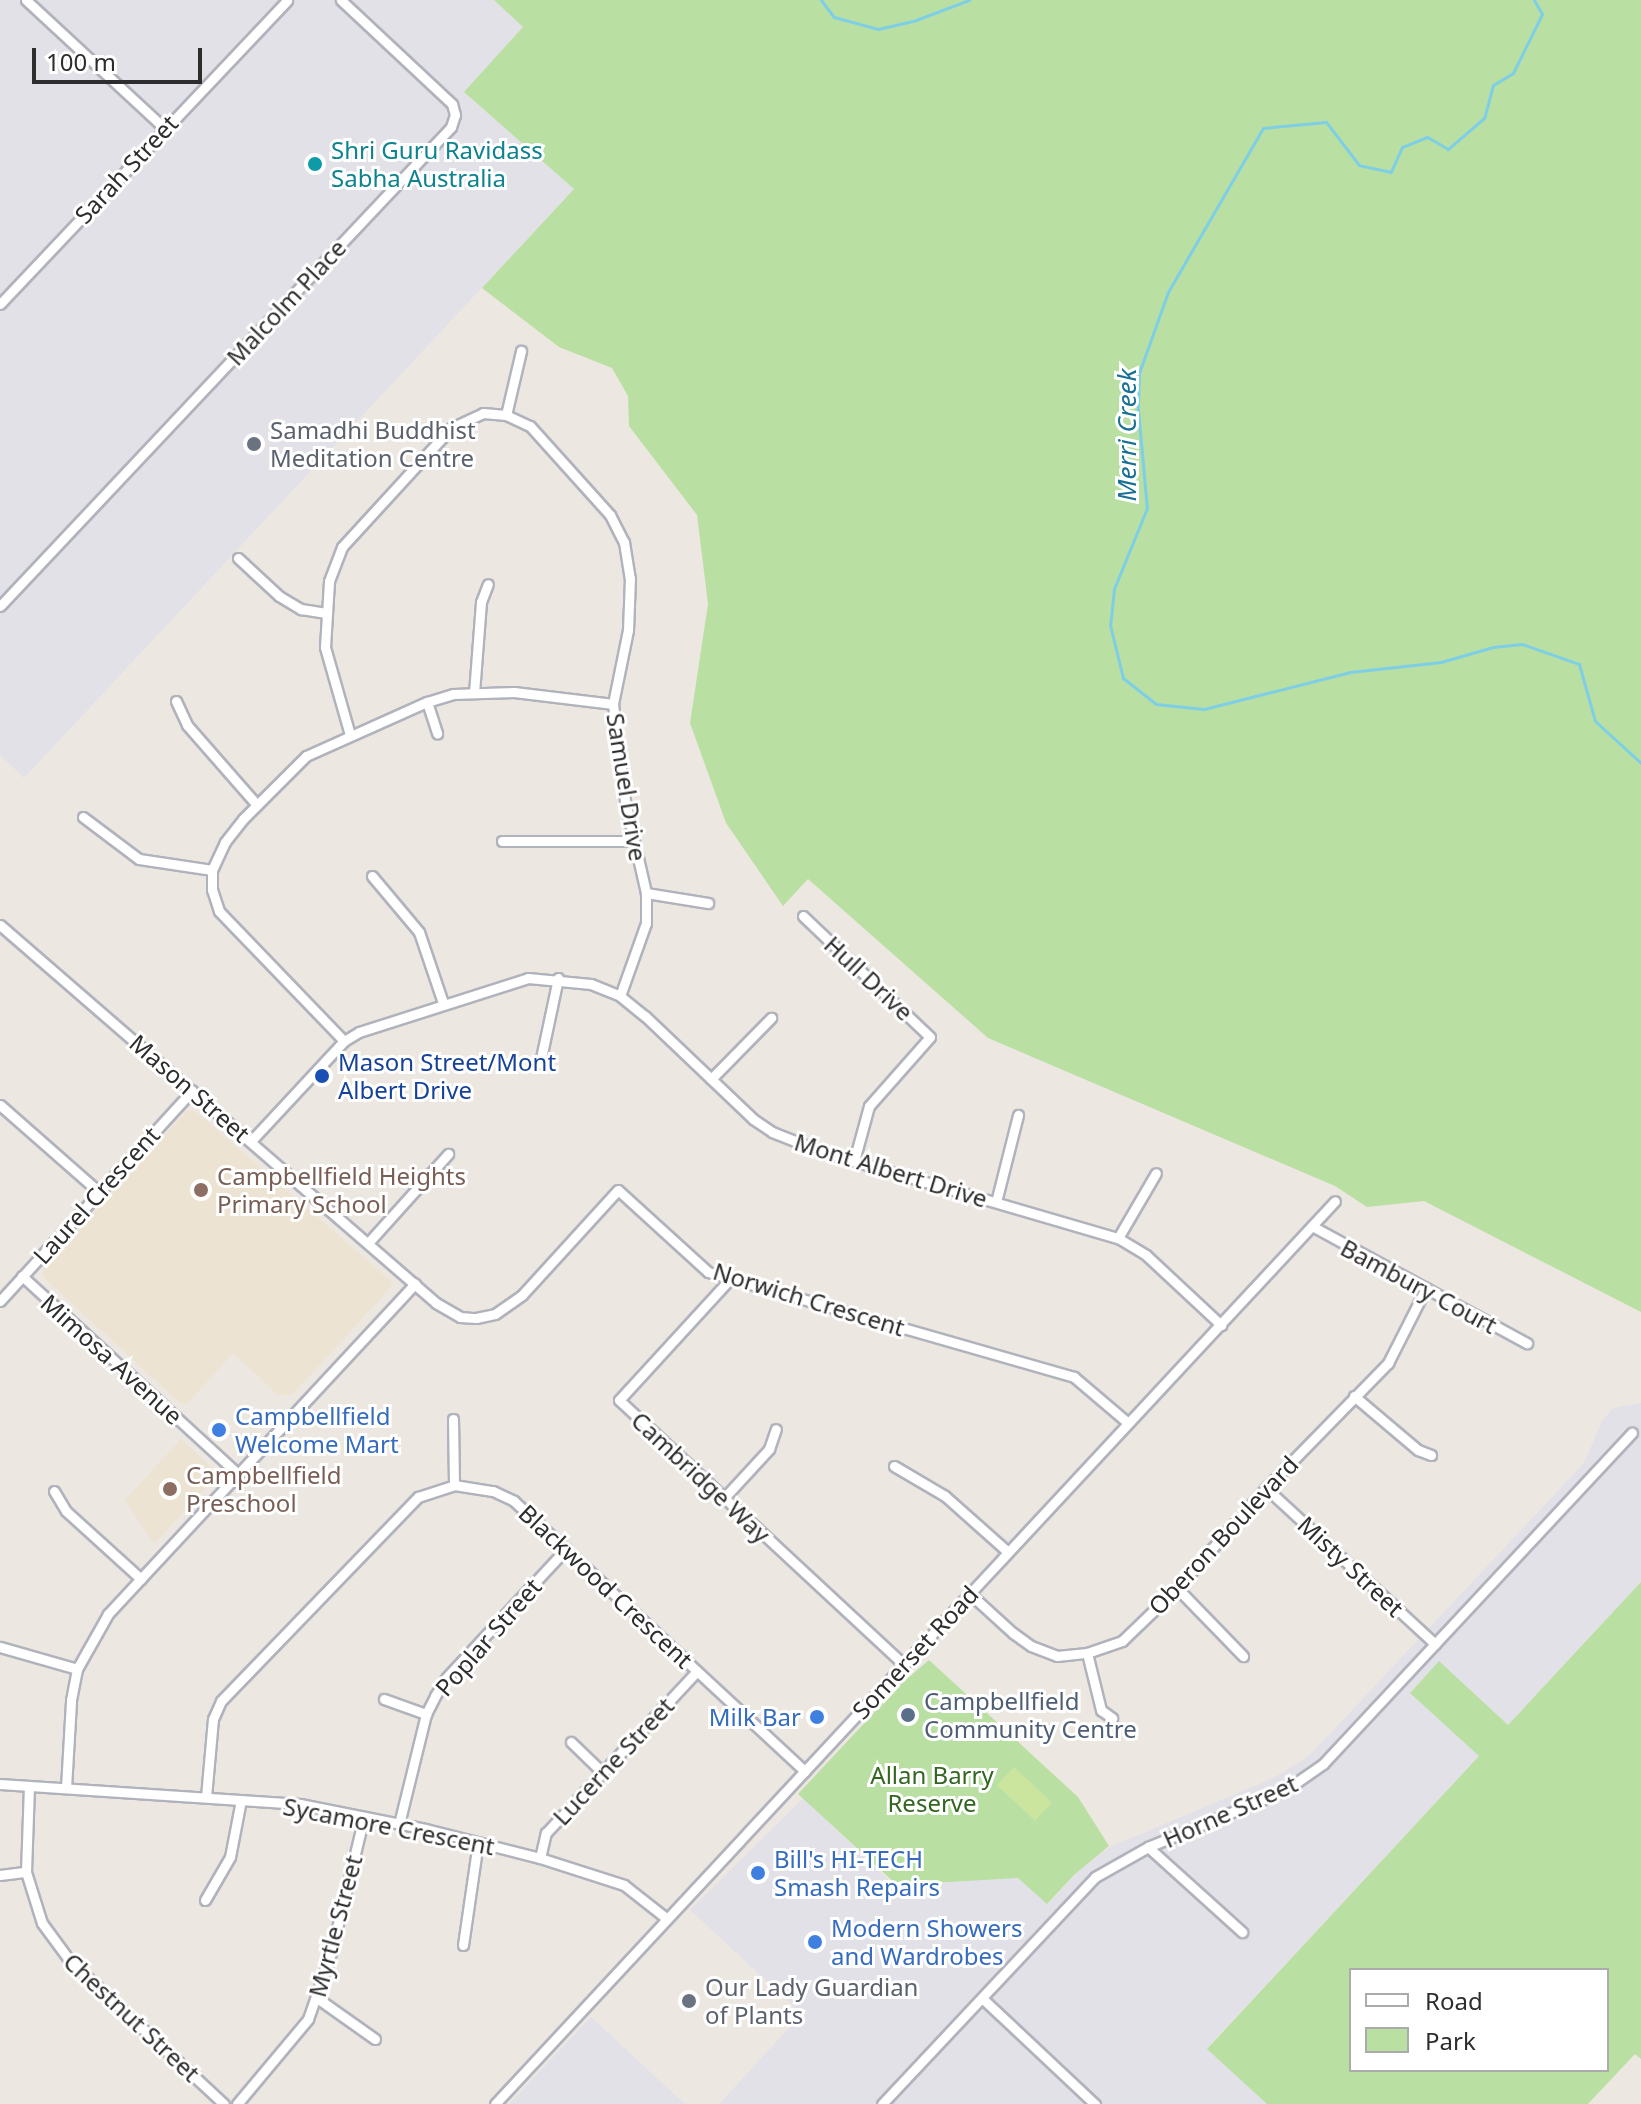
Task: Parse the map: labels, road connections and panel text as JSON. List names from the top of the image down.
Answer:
{
  "streets": {
    "street": [
      "Sarah Street",
      "Malcolm Place",
      "Samuel Drive",
      "Hull Drive",
      "Mason Street",
      "Mont Albert Drive",
      "Laurel Crescent",
      "Bambury Court",
      "Norwich Crescent",
      "Mimosa Avenue",
      "Cambridge Way",
      "Oberon Boulevard",
      "Misty Street",
      "Blackwood Crescent",
      "Poplar Street",
      "Somerset Road",
      "Lucerne Street",
      "Horne Street",
      "Sycamore Crescent",
      "Myrtle Street",
      "Chestnut Street"
    ]
  },
  "crossings": [
    ["Samuel Drive", "Mont Albert Drive"],
    ["Hull Drive", "Mont Albert Drive"],
    ["Mason Street", "Mont Albert Drive"],
    ["Mason Street", "Laurel Crescent"],
    ["Mason Street", "Norwich Crescent"],
    ["Mont Albert Drive", "Somerset Road"],
    ["Laurel Crescent", "Mimosa Avenue"],
    ["Bambury Court", "Oberon Boulevard"],
    ["Bambury Court", "Somerset Road"],
    ["Norwich Crescent", "Cambridge Way"],
    ["Norwich Crescent", "Somerset Road"],
    ["Cambridge Way", "Somerset Road"],
    ["Oberon Boulevard", "Misty Street"],
    ["Oberon Boulevard", "Somerset Road"],
    ["Misty Street", "Horne Street"],
    ["Blackwood Crescent", "Poplar Street"],
    ["Blackwood Crescent", "Somerset Road"],
    ["Blackwood Crescent", "Lucerne Street"],
    ["Blackwood Crescent", "Sycamore Crescent"],
    ["Poplar Street", "Sycamore Crescent"],
    ["Somerset Road", "Sycamore Crescent"],
    ["Lucerne Street", "Sycamore Crescent"],
    ["Sycamore Crescent", "Myrtle Street"],
    ["Sycamore Crescent", "Chestnut Street"]
  ],
  "water": ["Merri Creek"],
  "parks": ["Allan Barry Reserve"],
  "places": [
    "Shri Guru Ravidass Sabha Australia",
    "Samadhi Buddhist Meditation Centre",
    "Mason Street/Mont Albert Drive",
    "Campbellfield Heights Primary School",
    "Campbellfield Welcome Mart",
    "Campbellfield Preschool",
    "Campbellfield Community Centre",
    "Milk Bar",
    "Bill's HI-TECH Smash Repairs",
    "Modern Showers and Wardrobes",
    "Our Lady Guardian of Plants"
  ],
  "legend": ["Road", "Park"],
  "scale_bar": "100 m"
}
